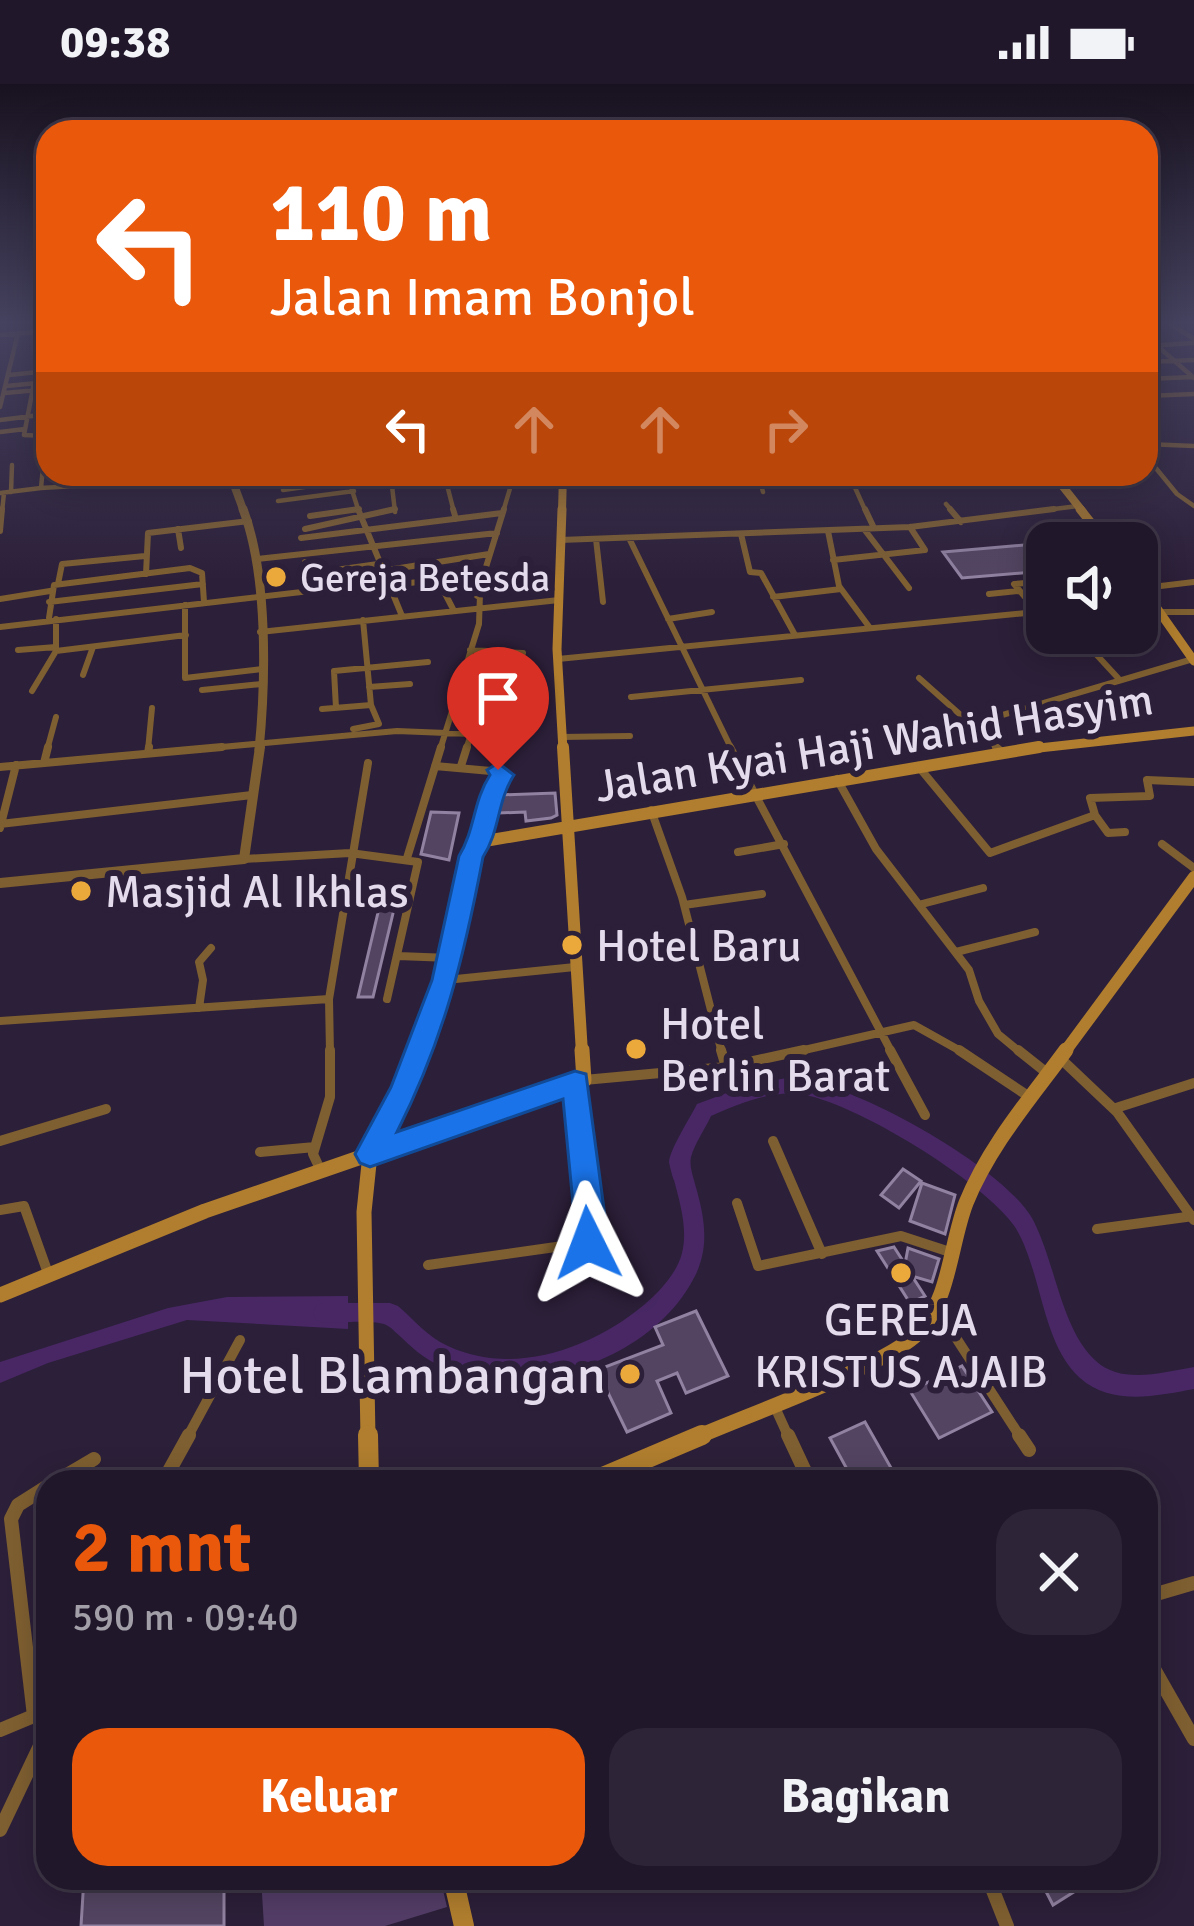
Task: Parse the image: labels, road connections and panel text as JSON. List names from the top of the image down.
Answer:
{
  "streets": {
    "main road": ["Jalan Kyai Haji Wahid Hasyim"]
  },
  "places": [
    "Gereja Betesda",
    "Masjid Al Ikhlas",
    "Hotel Baru",
    "Hotel Berlin Barat",
    "GEREJA KRISTUS AJAIB",
    "Hotel Blambangan"
  ],
  "page": {
    "status": "09:38",
    "turn": ["110 m", "Jalan Imam Bonjol"],
    "heading": ["2 mnt", "590 m · 09:40"],
    "buttons": ["Keluar", "Bagikan"]
  }
}
